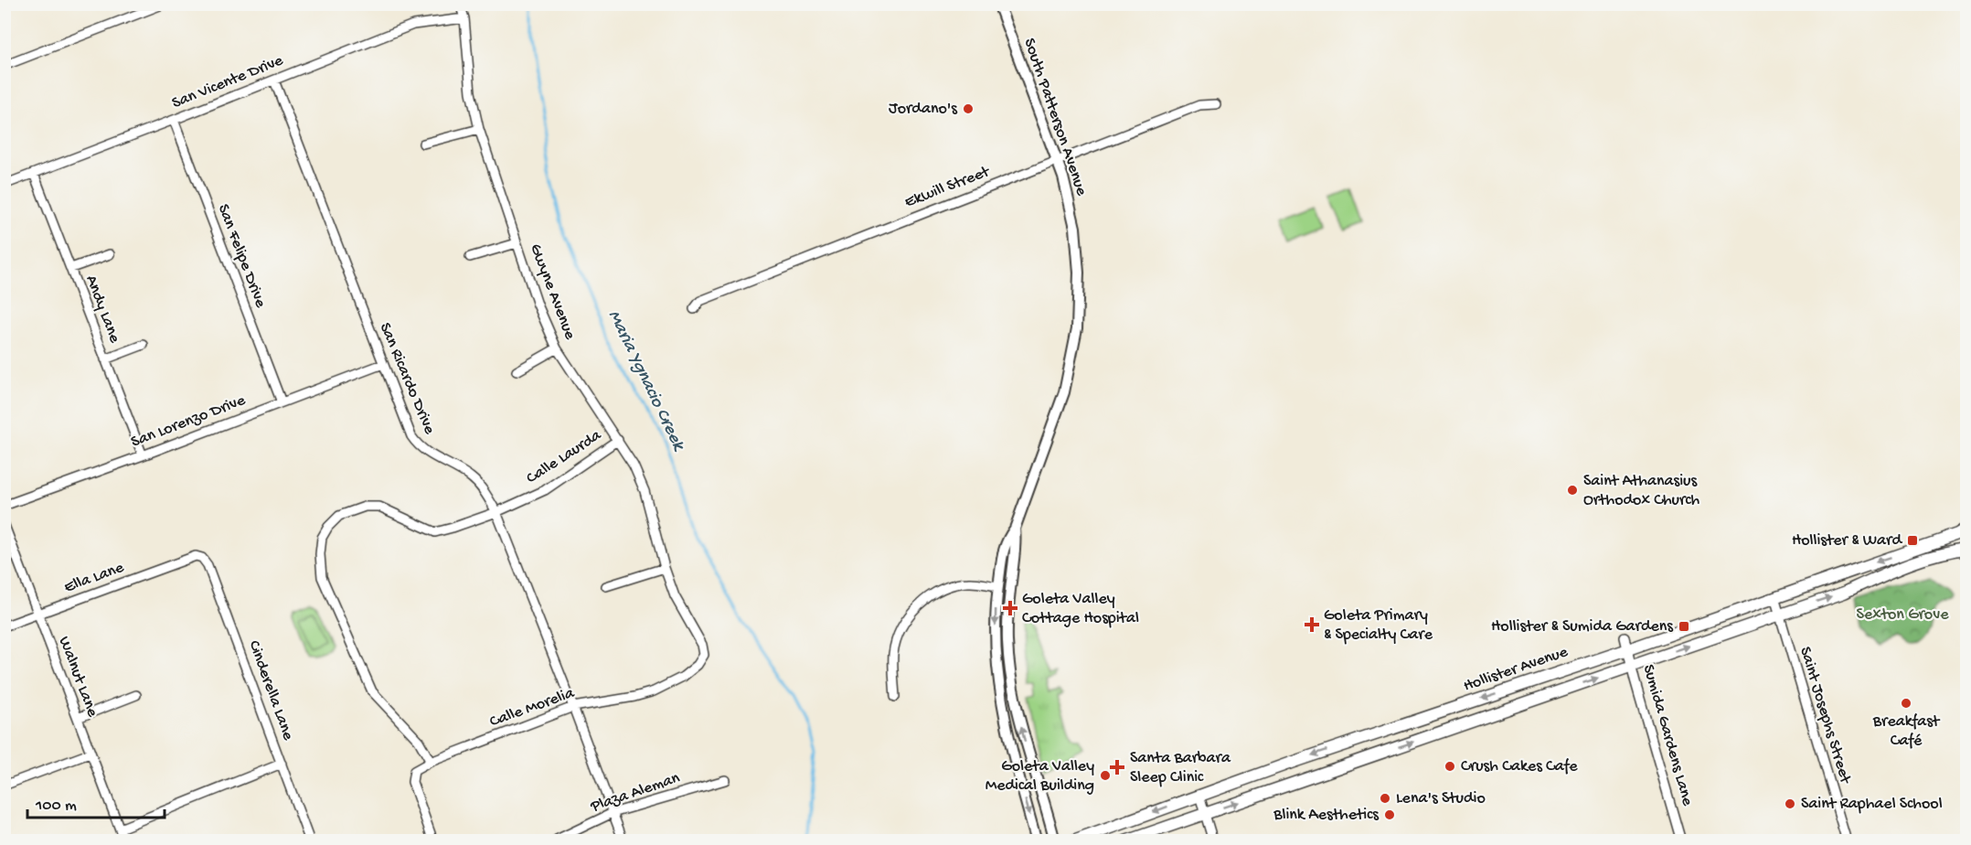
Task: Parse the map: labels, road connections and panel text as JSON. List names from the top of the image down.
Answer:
{
  "streets": {
    "main road": ["Hollister Avenue"],
    "street": [
      "San Vicente Drive",
      "South Patterson Avenue",
      "Ekwill Street",
      "San Felipe Drive",
      "Gwyne Avenue",
      "Andy Lane",
      "San Ricardo Drive",
      "San Lorenzo Drive",
      "Calle Laurda",
      "Ella Lane",
      "Walnut Lane",
      "Cinderella Lane",
      "Calle Morelia",
      "Saint Josephs Street",
      "Sumida Gardens Lane",
      "Plaza Aleman"
    ]
  },
  "crossings": [
    ["San Vicente Drive", "San Felipe Drive"],
    ["San Vicente Drive", "Gwyne Avenue"],
    ["San Vicente Drive", "Andy Lane"],
    ["San Vicente Drive", "San Ricardo Drive"],
    ["South Patterson Avenue", "Ekwill Street"],
    ["San Felipe Drive", "San Lorenzo Drive"],
    ["Gwyne Avenue", "Calle Laurda"],
    ["Gwyne Avenue", "Calle Morelia"],
    ["Andy Lane", "San Lorenzo Drive"],
    ["San Ricardo Drive", "San Lorenzo Drive"],
    ["San Ricardo Drive", "Calle Laurda"],
    ["San Ricardo Drive", "Calle Morelia"],
    ["San Ricardo Drive", "Plaza Aleman"],
    ["Calle Laurda", "Calle Morelia"],
    ["Ella Lane", "Walnut Lane"],
    ["Ella Lane", "Cinderella Lane"],
    ["Hollister Avenue", "Saint Josephs Street"],
    ["Hollister Avenue", "Sumida Gardens Lane"]
  ],
  "water": ["Maria Ygnacio Creek"],
  "parks": ["Sexton Grove"],
  "places": {
    "other": [
      "Jordano's",
      "Saint Athanasius Orthodox Church",
      "Breakfast Café",
      "Crush Cakes Cafe",
      "Goleta Valley Medical Building",
      "Lena's Studio",
      "Saint Raphael School",
      "Blink Aesthetics"
    ],
    "transit": ["Hollister & Ward", "Hollister & Sumida Gardens"],
    "health": ["Goleta Valley Cottage Hospital", "Goleta Primary & Specialty Care", "Santa Barbara Sleep Clinic"]
  },
  "scale_bar": "100 m"
}
